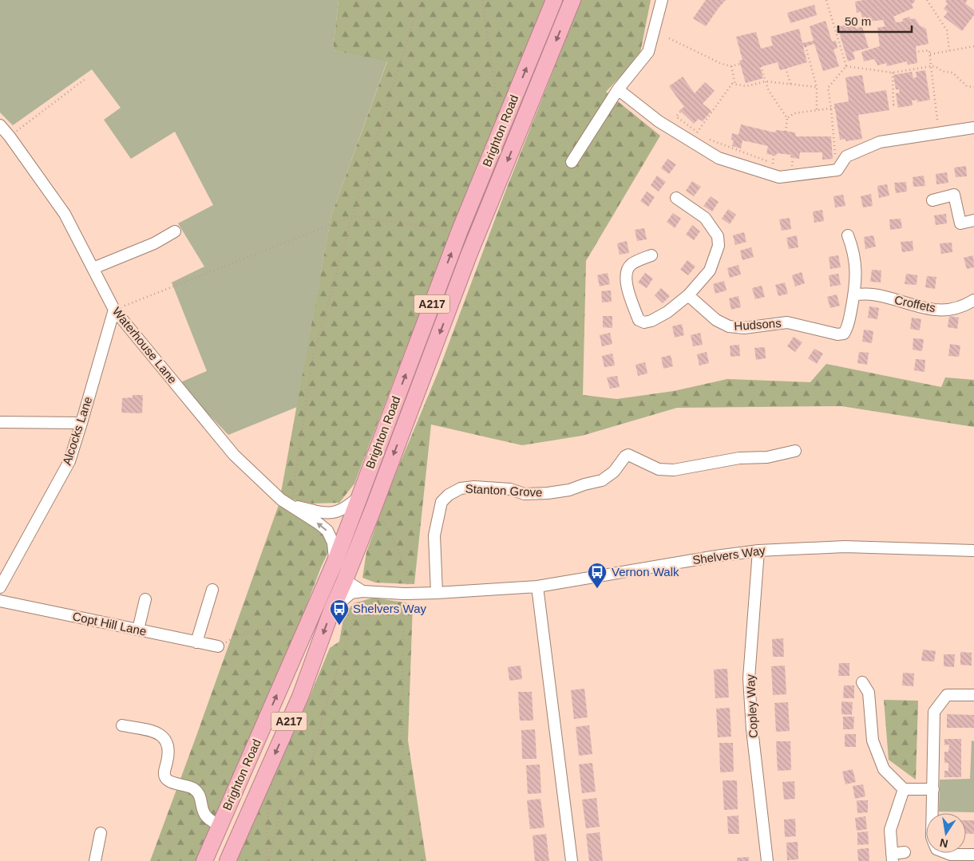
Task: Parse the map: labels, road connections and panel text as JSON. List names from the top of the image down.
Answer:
{
  "streets": {
    "highway": ["Brighton Road", "A217"],
    "street": [
      "Croffets",
      "Hudsons",
      "Waterhouse Lane",
      "Alcocks Lane",
      "Stanton Grove",
      "Shelvers Way",
      "Copt Hill Lane",
      "Copley Way"
    ]
  },
  "crossings": [
    ["Brighton Road", "Waterhouse Lane"],
    ["Brighton Road", "Shelvers Way"],
    ["Croffets", "Hudsons"],
    ["Waterhouse Lane", "Alcocks Lane"],
    ["Stanton Grove", "Shelvers Way"],
    ["Shelvers Way", "Copley Way"]
  ],
  "places": {
    "bus stop": ["Vernon Walk", "Shelvers Way"]
  },
  "scale_bar": "50 m",
  "north": "bottom"
}
